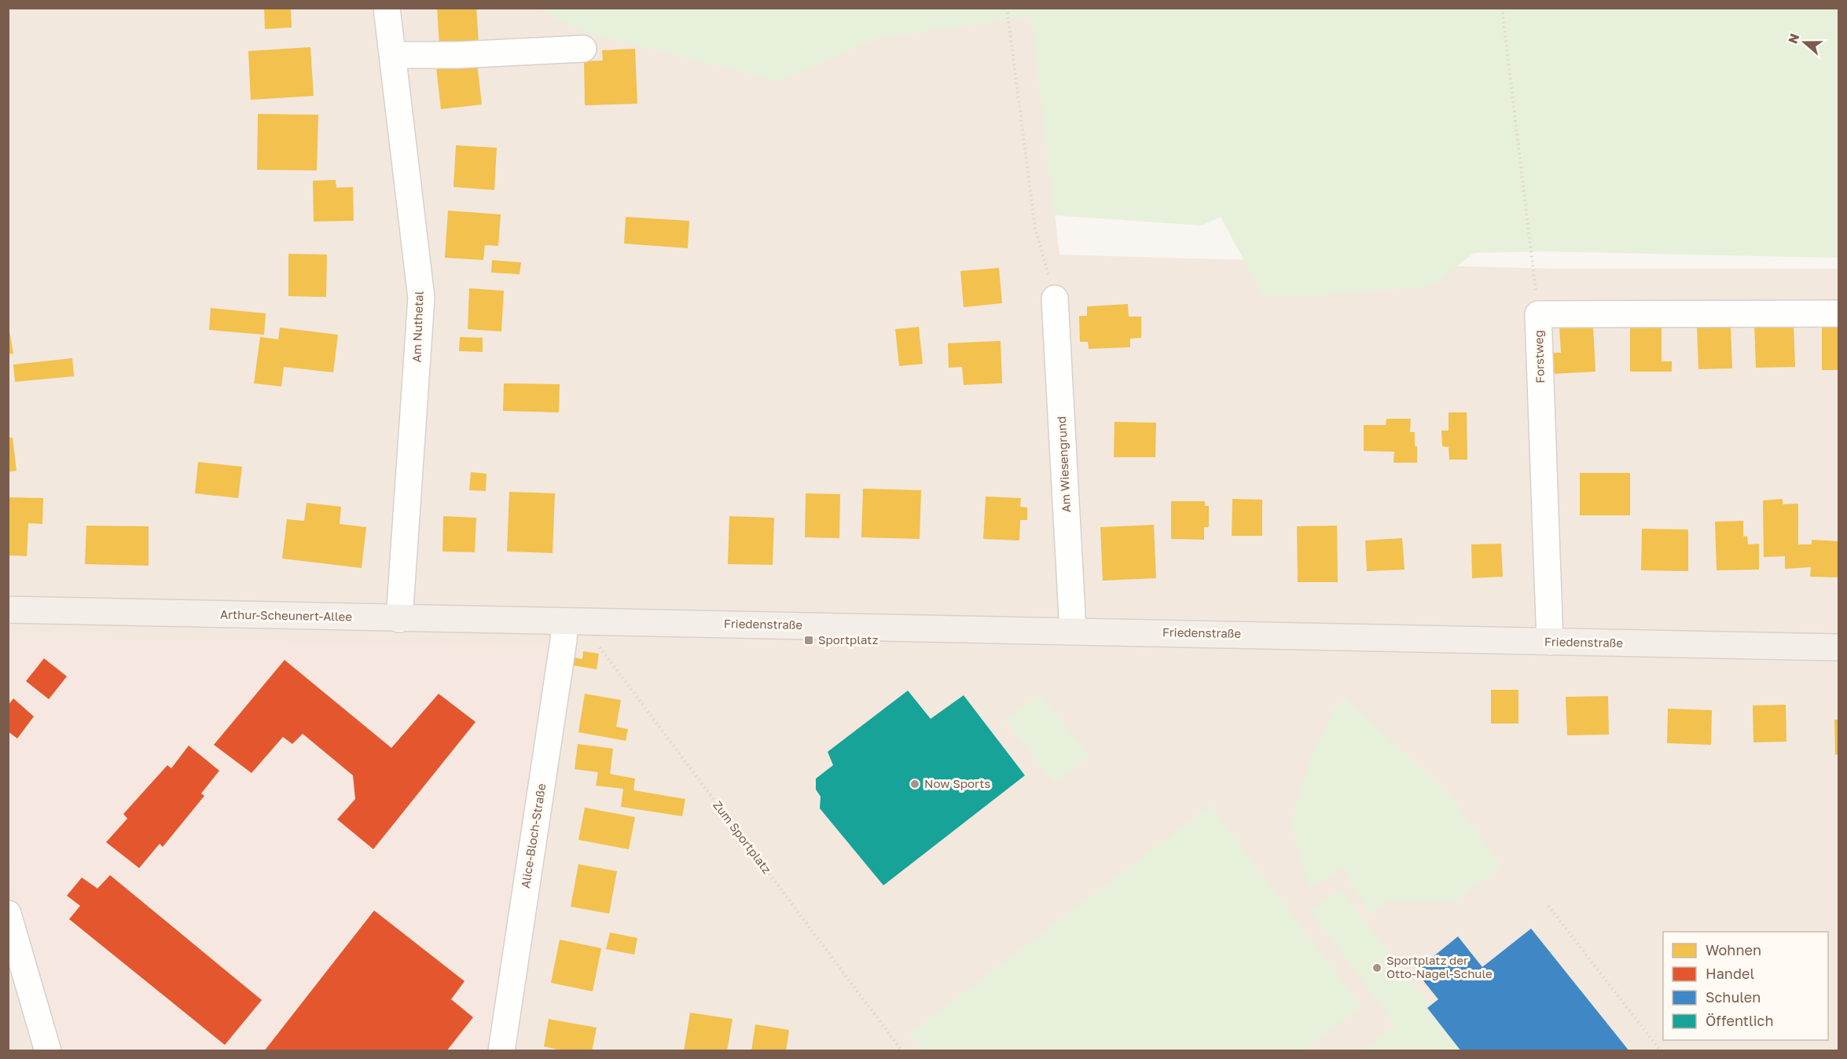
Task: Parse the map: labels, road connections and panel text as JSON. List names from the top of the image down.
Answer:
{
  "streets": {
    "main road": ["Arthur-Scheunert-Allee", "Friedenstraße"],
    "street": [
      "Am Nuthetal",
      "Forstweg",
      "Am Wiesengrund",
      "Alice-Bloch-Straße"
    ],
    "path": ["Zum Sportplatz"]
  },
  "crossings": [
    ["Am Nuthetal", "Arthur-Scheunert-Allee"],
    ["Forstweg", "Friedenstraße"],
    ["Am Wiesengrund", "Friedenstraße"],
    ["Arthur-Scheunert-Allee", "Friedenstraße"],
    ["Arthur-Scheunert-Allee", "Alice-Bloch-Straße"],
    ["Arthur-Scheunert-Allee", "Zum Sportplatz"],
    ["Friedenstraße", "Alice-Bloch-Straße"],
    ["Friedenstraße", "Zum Sportplatz"],
    ["Alice-Bloch-Straße", "Zum Sportplatz"]
  ],
  "places": {
    "transit": ["Sportplatz"],
    "other": ["Now Sports", "Sportplatz der Otto-Nagel-Schule"]
  },
  "legend": [
    "Wohnen",
    "Handel",
    "Schulen",
    "Öffentlich"
  ],
  "north": "left"
}
